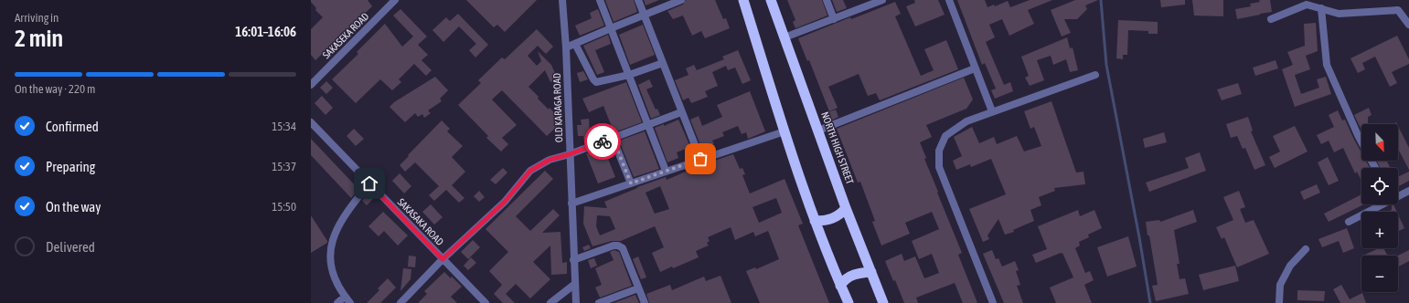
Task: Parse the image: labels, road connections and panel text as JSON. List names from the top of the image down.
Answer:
{
  "streets": {
    "highway": ["NORTH HIGH STREET"],
    "street": ["SAKASEKA ROAD", "OLD KARAGA ROAD", "SAKASAKA ROAD"]
  },
  "north": "bottom right",
  "page": {
    "heading": ["2 min", "Arriving in", "16:01–16:06"],
    "bar": "On the way · 220 m",
    "list": [
      ["Confirmed", "15:34"],
      ["Preparing", "15:37"],
      ["On the way", "15:50"],
      "Delivered"
    ],
    "map_buttons": ["+", "−"]
  }
}
